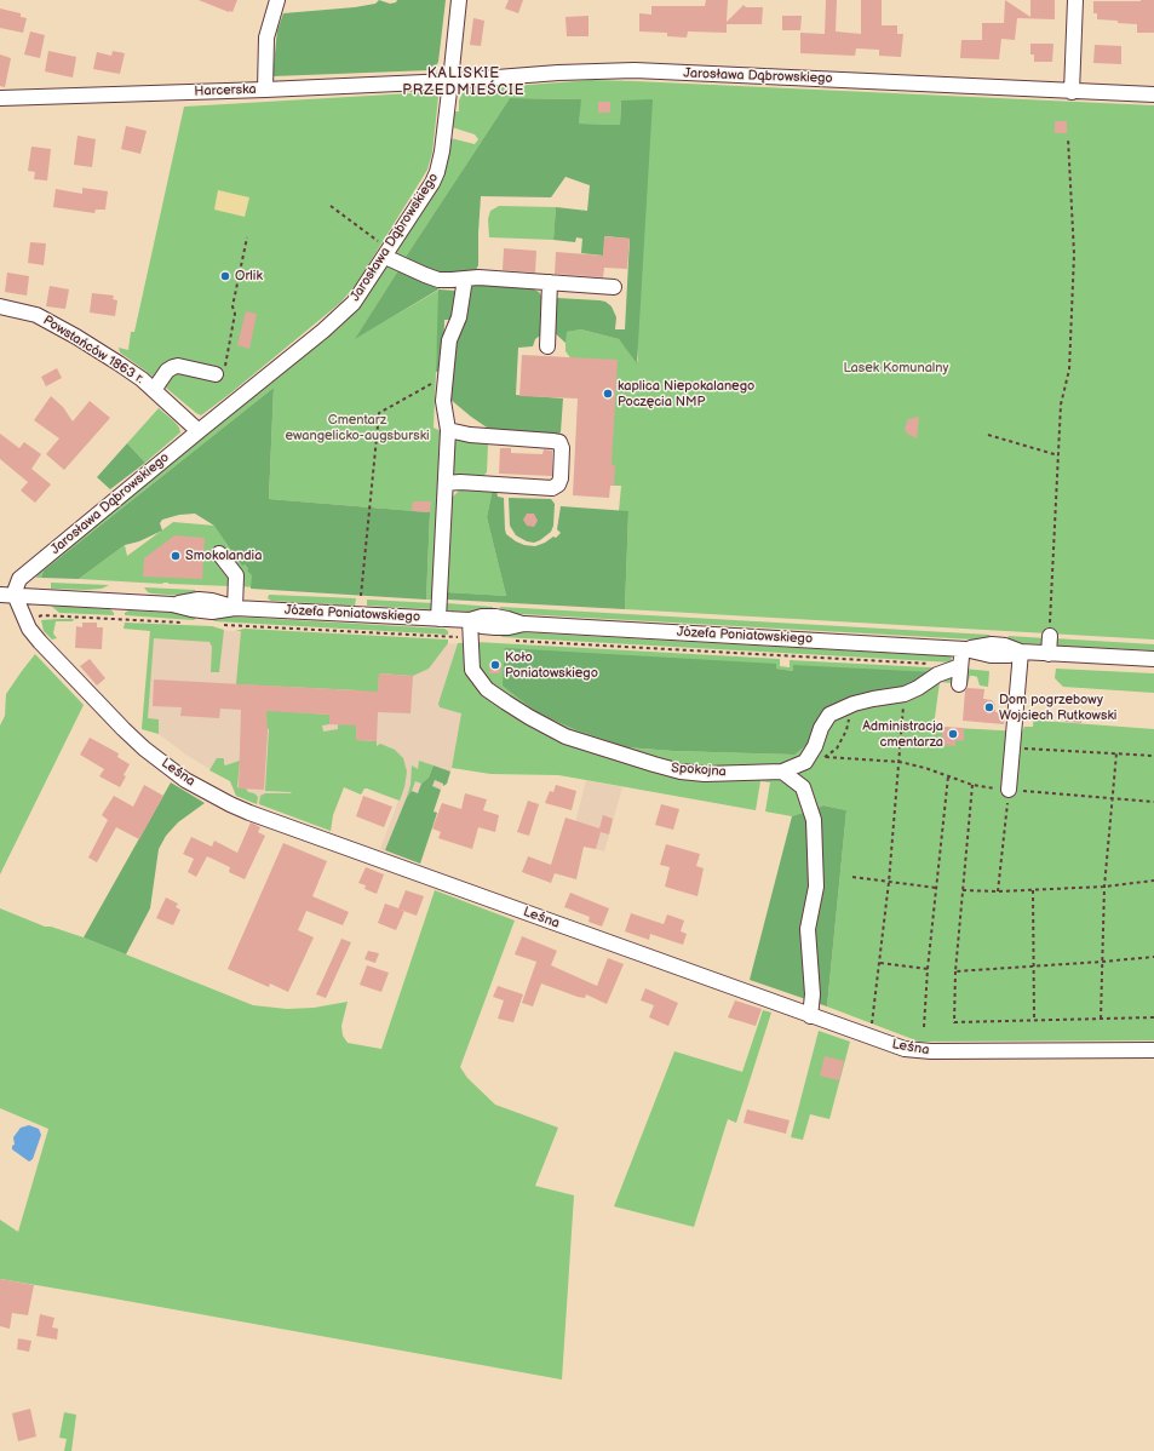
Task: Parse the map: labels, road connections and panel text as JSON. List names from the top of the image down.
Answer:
{
  "streets": {
    "street": [
      "Jarosława Dąbrowskiego",
      "Harcerska",
      "Powstańców 1863 r.",
      "Józefa Poniatowskiego",
      "Spokojna",
      "Leśna"
    ]
  },
  "crossings": [
    ["Jarosława Dąbrowskiego", "Harcerska"],
    ["Jarosława Dąbrowskiego", "Powstańców 1863 r."],
    ["Jarosława Dąbrowskiego", "Józefa Poniatowskiego"],
    ["Jarosława Dąbrowskiego", "Leśna"],
    ["Józefa Poniatowskiego", "Spokojna"],
    ["Józefa Poniatowskiego", "Leśna"]
  ],
  "districts": ["KALISKIE PRZEDMIEŚCIE"],
  "parks": ["Lasek Komunalny", "Cmentarz ewangelicko-augsburski"],
  "places": [
    "Orlik",
    "kaplica Niepokalanego Poczęcia NMP",
    "Smokolandia",
    "Koło Poniatowskiego",
    "Dom pogrzebowy Wojciech Rutkowski",
    "Administracja cmentarza"
  ]
}
